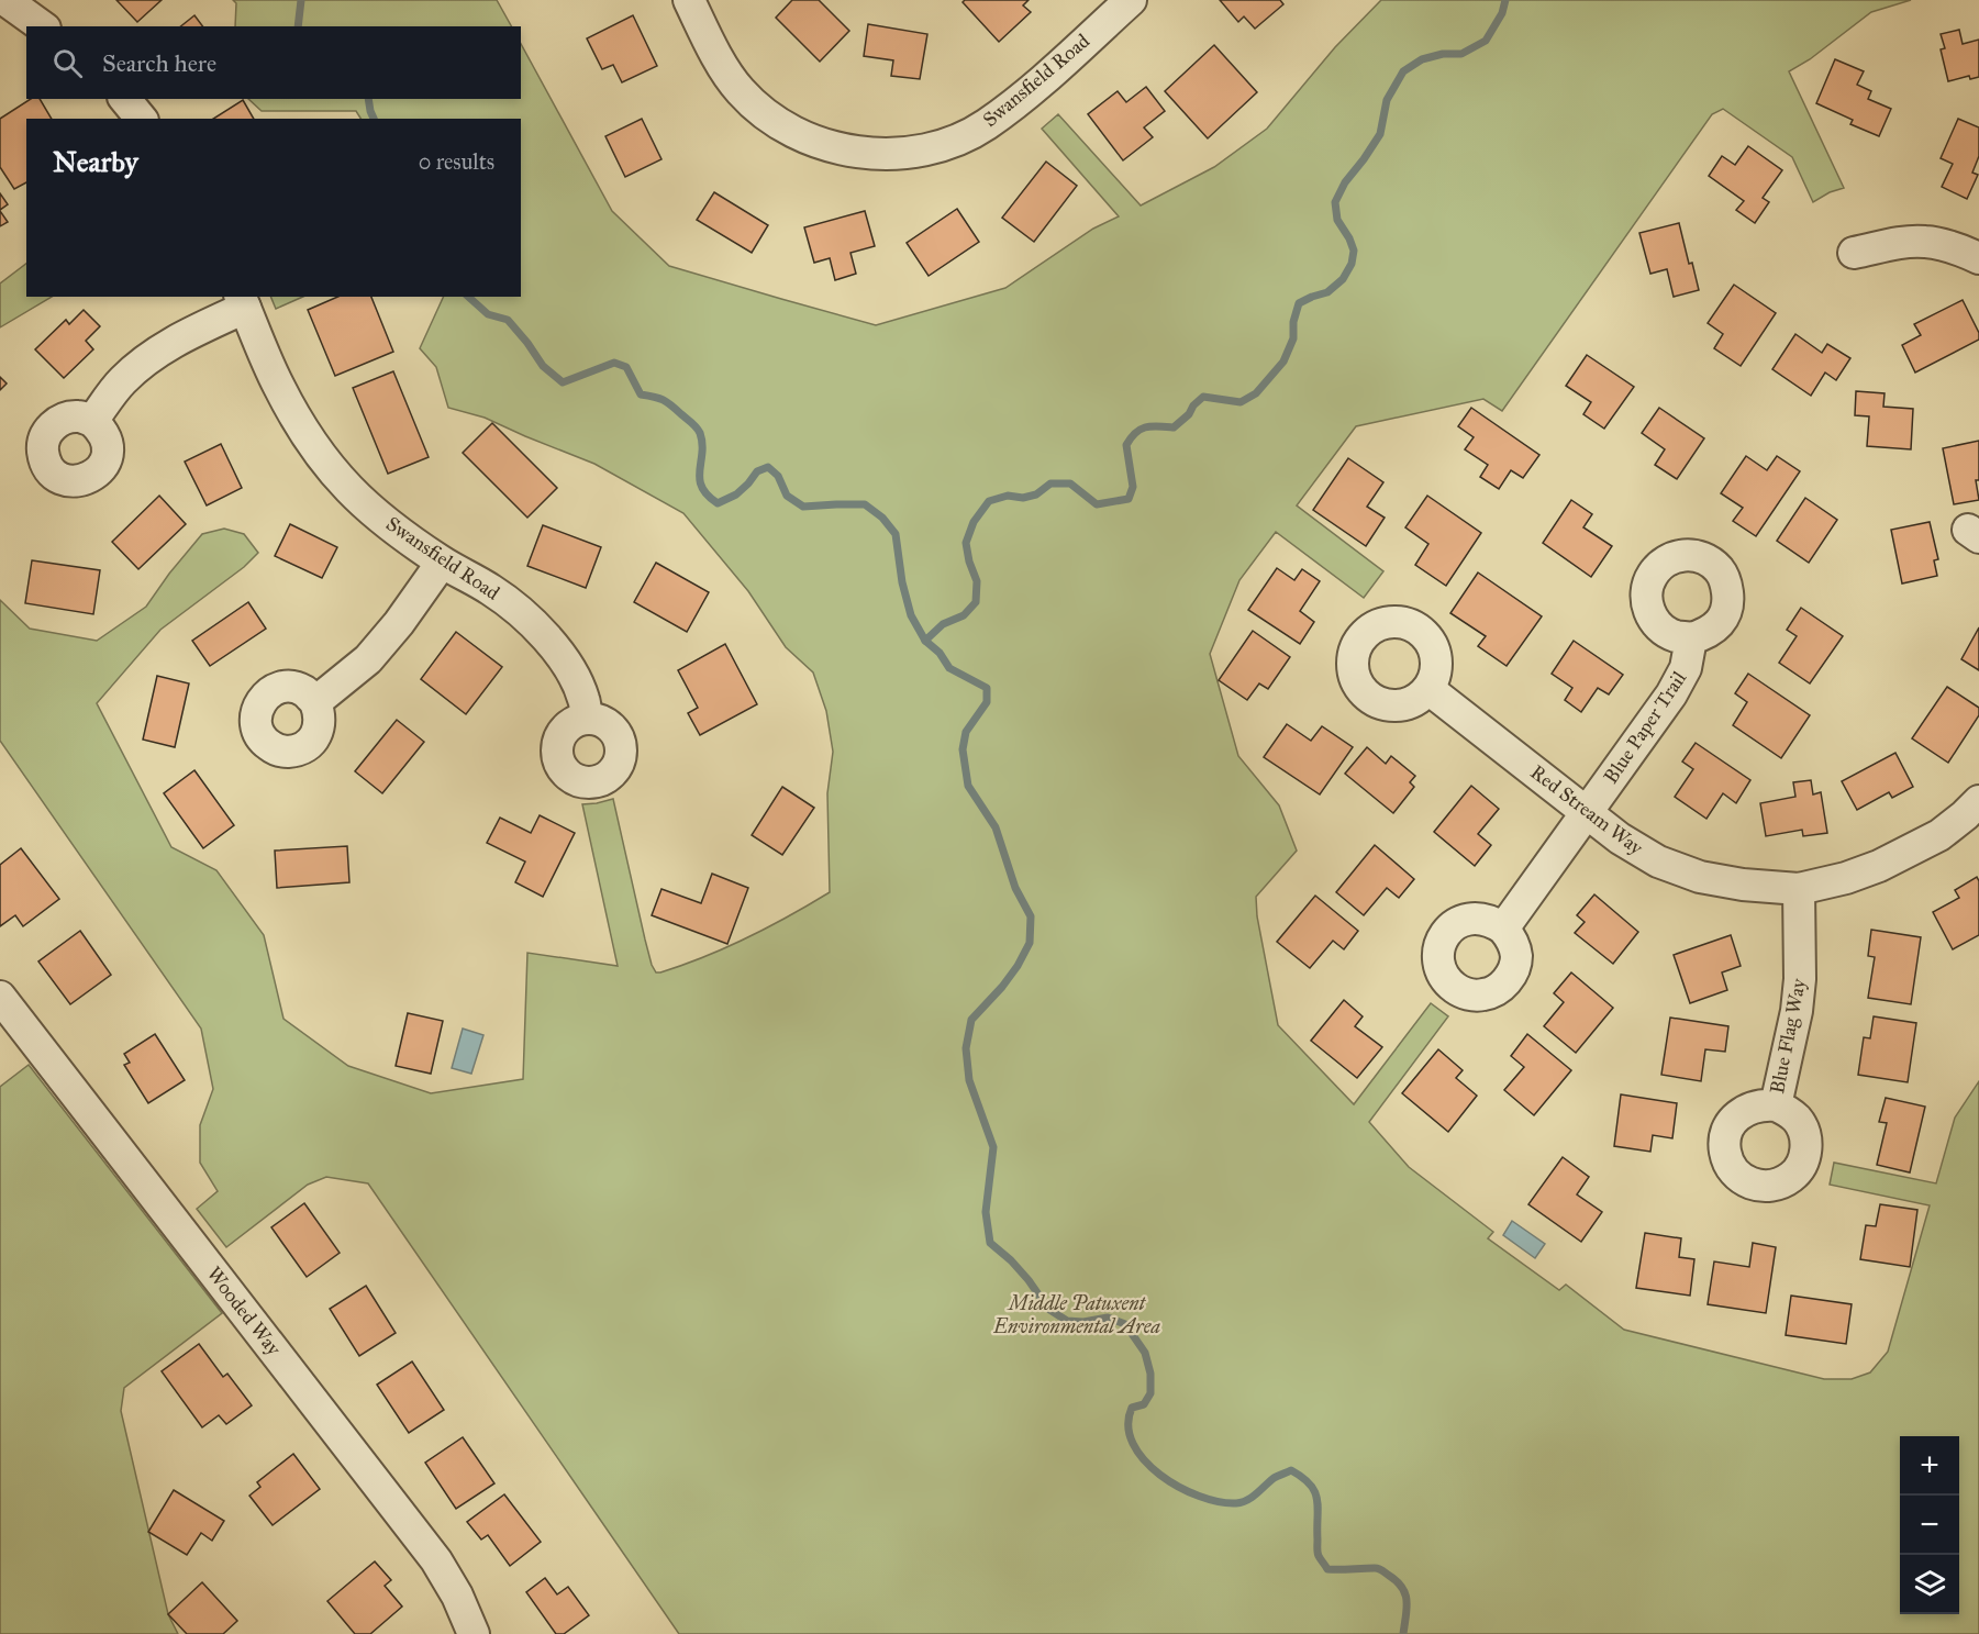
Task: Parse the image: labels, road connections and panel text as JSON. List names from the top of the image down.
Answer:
{
  "streets": {
    "street": [
      "Swansfield Road",
      "Blue Paper Trail",
      "Red Stream Way",
      "Blue Flag Way",
      "Wooded Way"
    ]
  },
  "crossings": [
    ["Blue Paper Trail", "Red Stream Way"],
    ["Red Stream Way", "Blue Flag Way"]
  ],
  "parks": ["Middle Patuxent Environmental Area"],
  "page": {
    "search": "Search here",
    "heading": ["Nearby", "0 results"],
    "map_buttons": ["+", "−"]
  }
}
